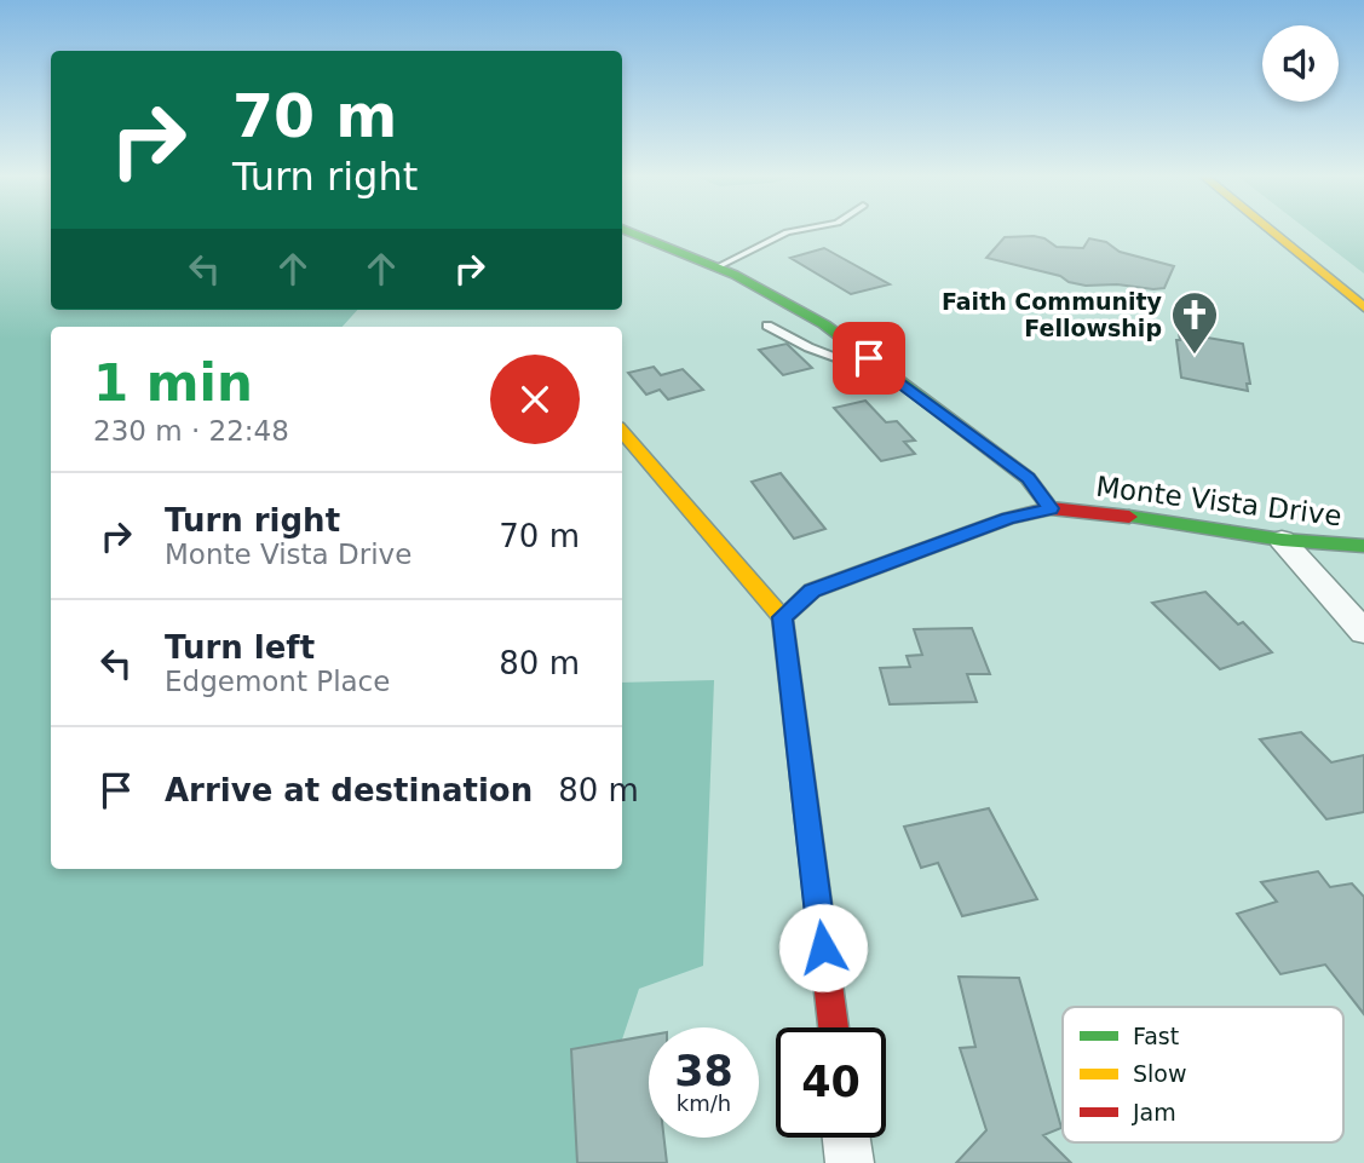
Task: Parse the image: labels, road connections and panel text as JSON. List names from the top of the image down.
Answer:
{
  "streets": {
    "street": ["Monte Vista Drive"]
  },
  "places": {
    "church": ["Faith Community Fellowship"]
  },
  "legend": ["Fast", "Slow", "Jam"],
  "page": {
    "turn": ["70 m", "Turn right"],
    "heading": ["1 min", "230 m · 22:48"],
    "list": [
      {
        "name": "Turn right",
        "note": "Monte Vista Drive",
        "value": "70 m"
      },
      {
        "name": "Turn left",
        "note": "Edgemont Place",
        "value": "80 m"
      },
      {
        "name": "Arrive at destination",
        "value": "80 m"
      }
    ],
    "speed": "38 km/h",
    "limit": "40"
  }
}
